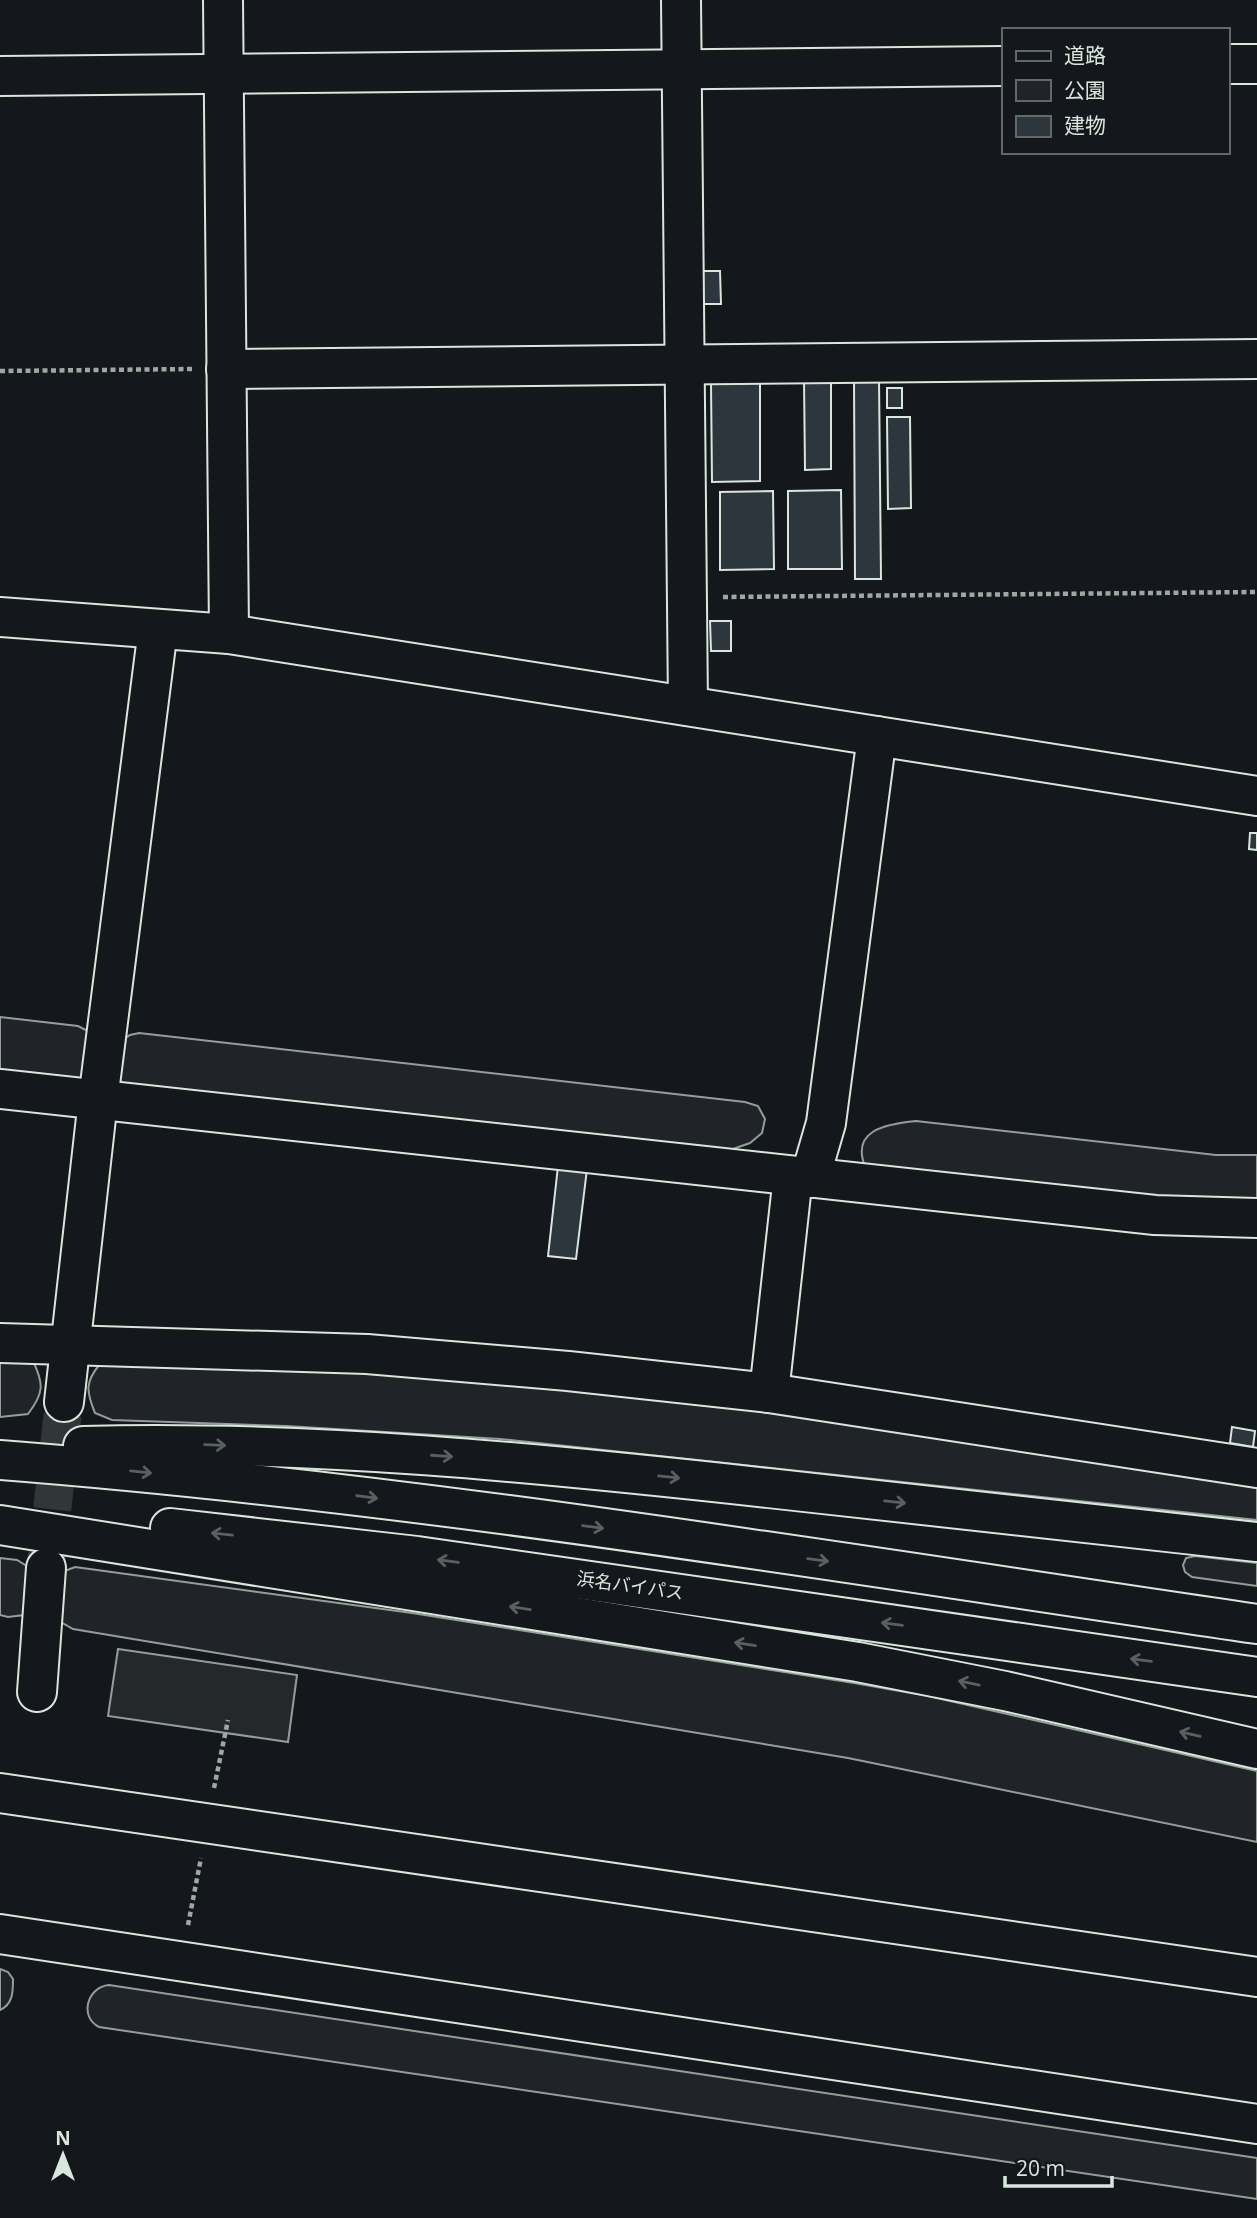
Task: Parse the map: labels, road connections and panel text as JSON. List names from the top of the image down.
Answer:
{
  "streets": {
    "main road": ["浜名バイパス"]
  },
  "legend": ["道路", "公園", "建物"],
  "scale_bar": "20 m",
  "north": "top"
}
